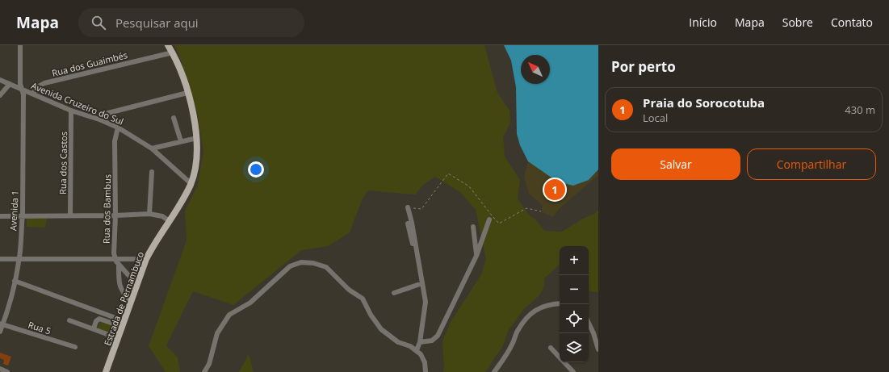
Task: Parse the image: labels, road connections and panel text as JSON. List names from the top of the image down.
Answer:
{
  "streets": {
    "main road": ["Estrada de Pernambuco"],
    "street": [
      "Rua dos Guaimbés",
      "Avenida Cruzeiro do Sul",
      "Rua dos Castos",
      "Rua dos Bambus",
      "Avenida 1",
      "Rua 5"
    ]
  },
  "crossings": [
    ["Rua dos Guaimbés", "Avenida Cruzeiro do Sul"],
    ["Rua dos Guaimbés", "Estrada de Pernambuco"],
    ["Avenida Cruzeiro do Sul", "Rua dos Castos"],
    ["Avenida Cruzeiro do Sul", "Rua dos Bambus"],
    ["Avenida Cruzeiro do Sul", "Avenida 1"],
    ["Avenida Cruzeiro do Sul", "Estrada de Pernambuco"],
    ["Avenida 1", "Rua 5"]
  ],
  "north": "top left",
  "page": {
    "header": "Mapa",
    "search": "Pesquisar aqui",
    "nav": [
      "Início",
      "Mapa",
      "Sobre",
      "Contato"
    ],
    "heading": "Por perto",
    "list": [
      {
        "mark": "1",
        "name": "Praia do Sorocotuba",
        "note": "Local",
        "value": "430 m"
      }
    ],
    "buttons": ["Salvar", "Compartilhar"],
    "pins": "1",
    "map_buttons": ["+", "−"]
  }
}
